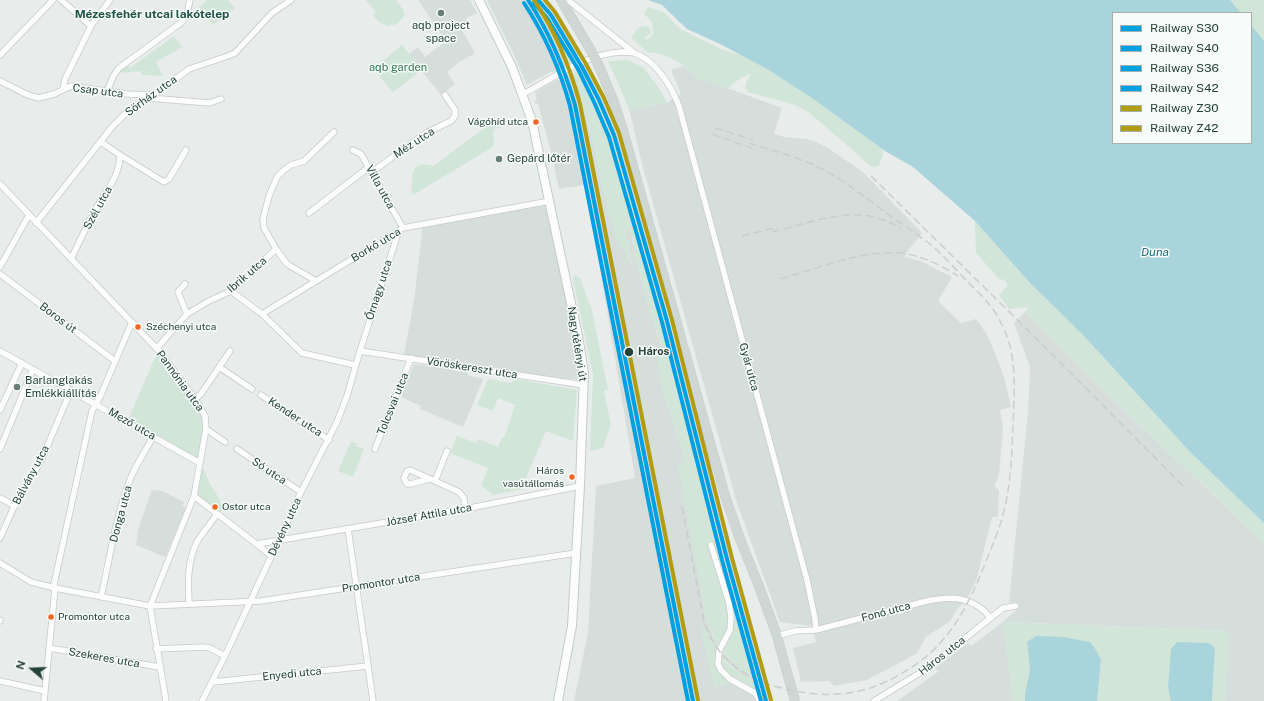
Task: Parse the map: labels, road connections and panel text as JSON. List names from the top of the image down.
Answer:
{
  "streets": {
    "main road": ["Nagytétényi út"],
    "street": [
      "Csap utca",
      "Sörház utca",
      "Méz utca",
      "Villa utca",
      "Szél utca",
      "Borkő utca",
      "Ibrik utca",
      "Őrnagy utca",
      "Boros út",
      "Gyár utca",
      "Vöröskereszt utca",
      "Pannónia utca",
      "Tolcsvai utca",
      "Kender utca",
      "Mező utca",
      "Só utca",
      "Bálvány utca",
      "Donga utca",
      "József Attila utca",
      "Dévény utca",
      "Promontor utca",
      "Fonó utca",
      "Háros utca",
      "Szekeres utca",
      "Enyedi utca"
    ]
  },
  "crossings": [
    ["Csap utca", "Sörház utca"],
    ["Sörház utca", "Pannónia utca"],
    ["Méz utca", "Villa utca"],
    ["Villa utca", "Borkő utca"],
    ["Villa utca", "Őrnagy utca"],
    ["Szél utca", "Pannónia utca"],
    ["Borkő utca", "Őrnagy utca"],
    ["Borkő utca", "Nagytétényi út"],
    ["Ibrik utca", "Pannónia utca"],
    ["Őrnagy utca", "Vöröskereszt utca"],
    ["Őrnagy utca", "Dévény utca"],
    ["Nagytétényi út", "Vöröskereszt utca"],
    ["Nagytétényi út", "József Attila utca"],
    ["Nagytétényi út", "Promontor utca"],
    ["Gyár utca", "Fonó utca"],
    ["Vöröskereszt utca", "Tolcsvai utca"],
    ["Vöröskereszt utca", "Dévény utca"],
    ["Pannónia utca", "Mező utca"],
    ["Pannónia utca", "Promontor utca"],
    ["Kender utca", "Dévény utca"],
    ["Mező utca", "Bálvány utca"],
    ["Mező utca", "Donga utca"],
    ["Só utca", "Dévény utca"],
    ["Donga utca", "Promontor utca"],
    ["József Attila utca", "Dévény utca"],
    ["Dévény utca", "Promontor utca"],
    ["Dévény utca", "Enyedi utca"],
    ["Fonó utca", "Háros utca"]
  ],
  "districts": ["Mézesfehér utcai lakótelep"],
  "water": ["Duna"],
  "parks": ["aqb garden"],
  "places": [
    "aqb project space",
    "Vágóhíd utca",
    "Gepárd lőtér",
    "Széchenyi utca",
    "Háros",
    "Barlanglakás Emlékkiállítás",
    "Háros vasútállomás",
    "Ostor utca",
    "Promontor utca"
  ],
  "lines": [
    "rail line S30",
    "rail line S40",
    "rail line Z30",
    "rail line Z42",
    "rail line S36",
    "rail line S42"
  ],
  "legend": [
    "Railway S30",
    "Railway S40",
    "Railway S36",
    "Railway S42",
    "Railway Z30",
    "Railway Z42"
  ],
  "north": "left"
}
